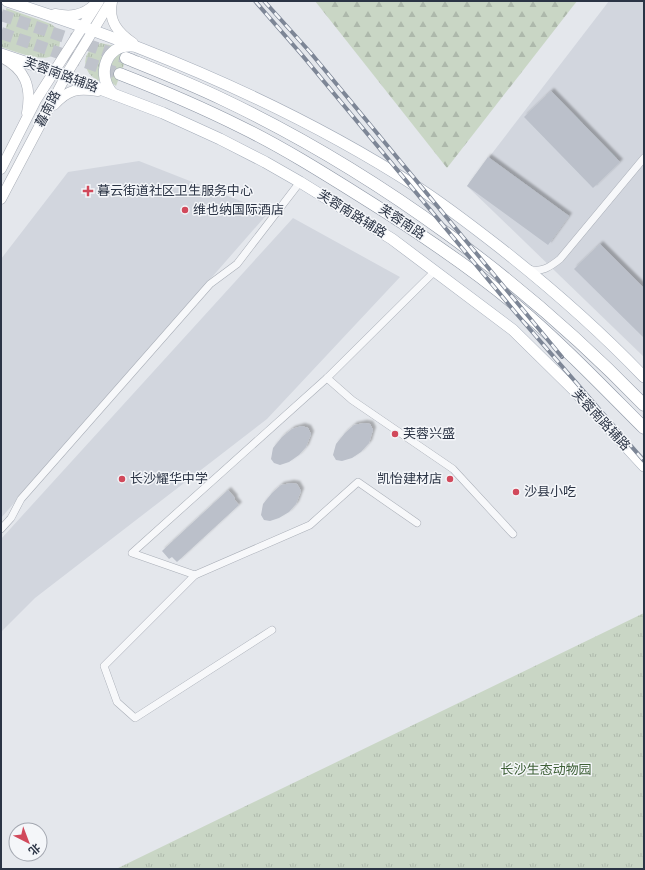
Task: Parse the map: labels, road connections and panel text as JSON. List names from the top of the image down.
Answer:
{
  "streets": {
    "highway": ["芙蓉南路"],
    "main road": ["芙蓉南路辅路", "暮南路"]
  },
  "crossings": [
    ["芙蓉南路辅路", "暮南路"]
  ],
  "parks": ["长沙生态动物园"],
  "places": {
    "health": ["暮云街道社区卫生服务中心"],
    "other": [
      "维也纳国际酒店",
      "芙蓉兴盛",
      "长沙耀华中学",
      "凯怡建材店",
      "沙县小吃"
    ]
  },
  "north": "bottom right"
}
